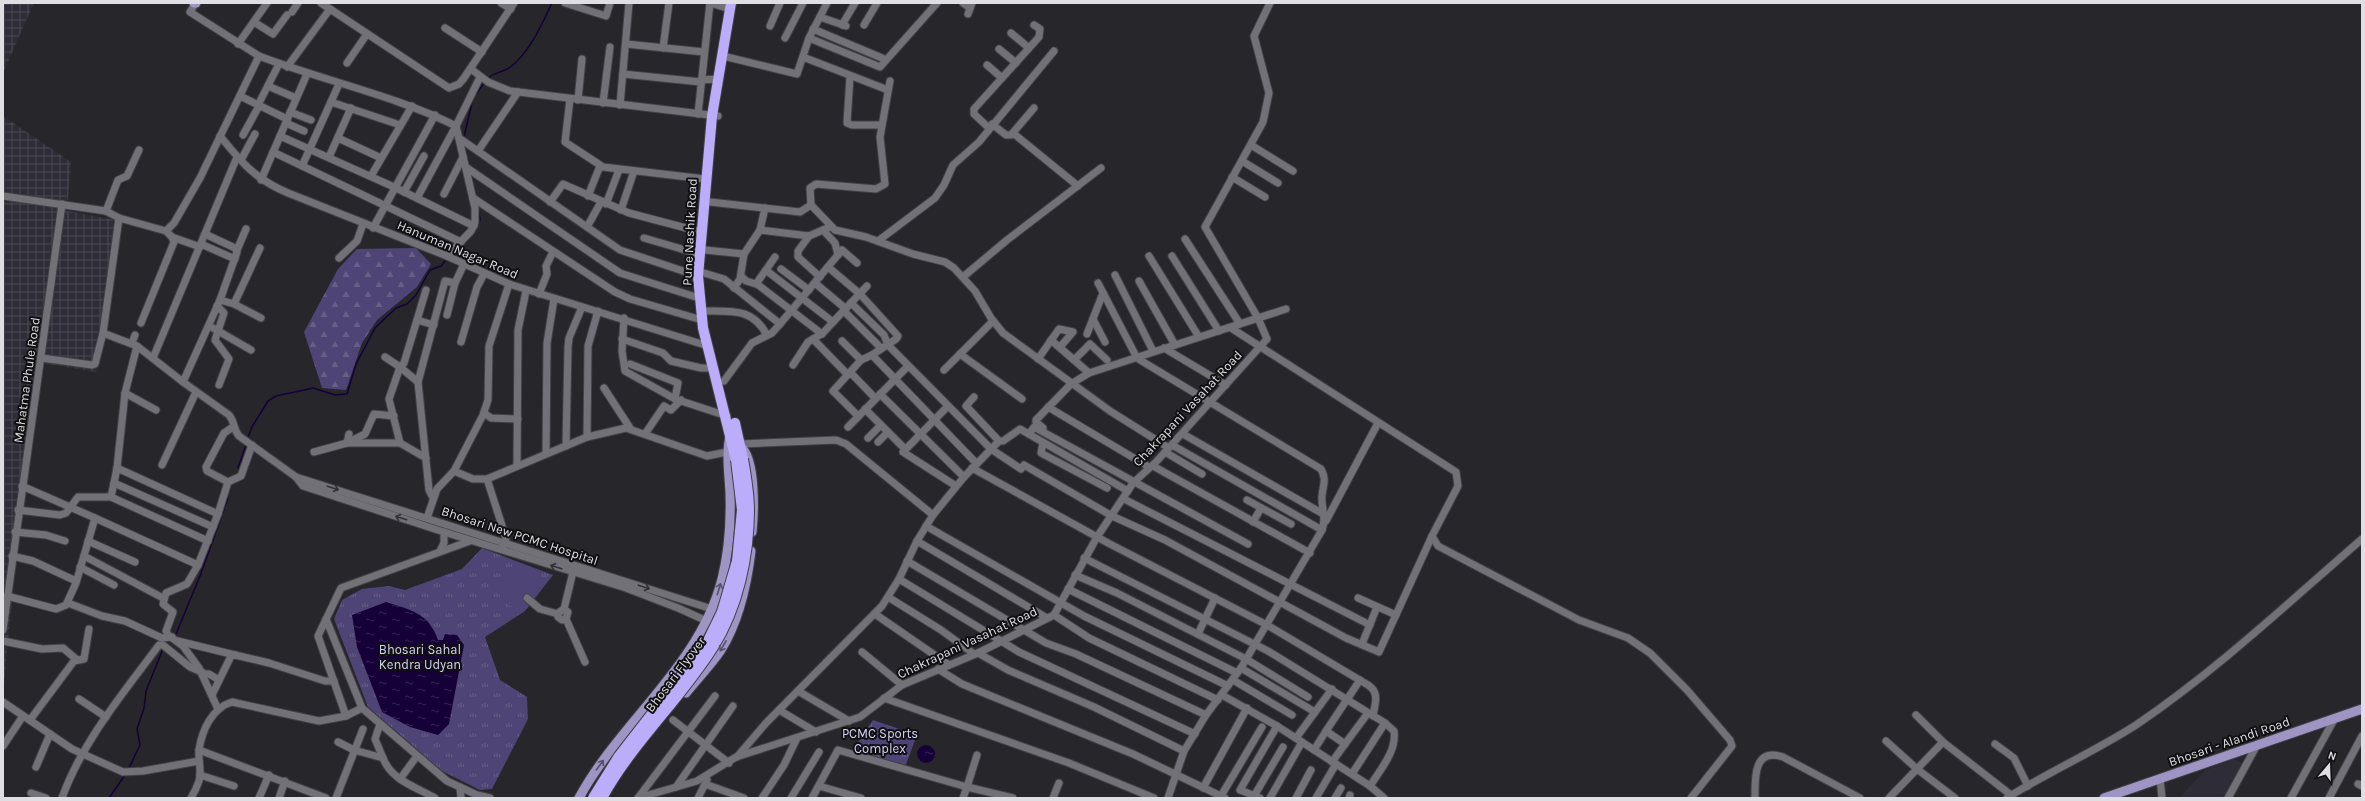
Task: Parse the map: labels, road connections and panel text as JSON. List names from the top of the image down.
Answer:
{
  "streets": {
    "highway": ["Pune Nashik Road", "Bhosari Flyover"],
    "main road": ["Bhosari - Alandi Road"],
    "street": [
      "Hanuman Nagar Road",
      "Mahatma Phule Road",
      "Chakrapani Vasahat Road",
      "Bhosari New PCMC Hospital"
    ]
  },
  "crossings": [
    ["Pune Nashik Road", "Hanuman Nagar Road"],
    ["Pune Nashik Road", "Bhosari Flyover"]
  ],
  "parks": ["Bhosari Sahal Kendra Udyan", "PCMC Sports Complex"],
  "north": "top"
}
